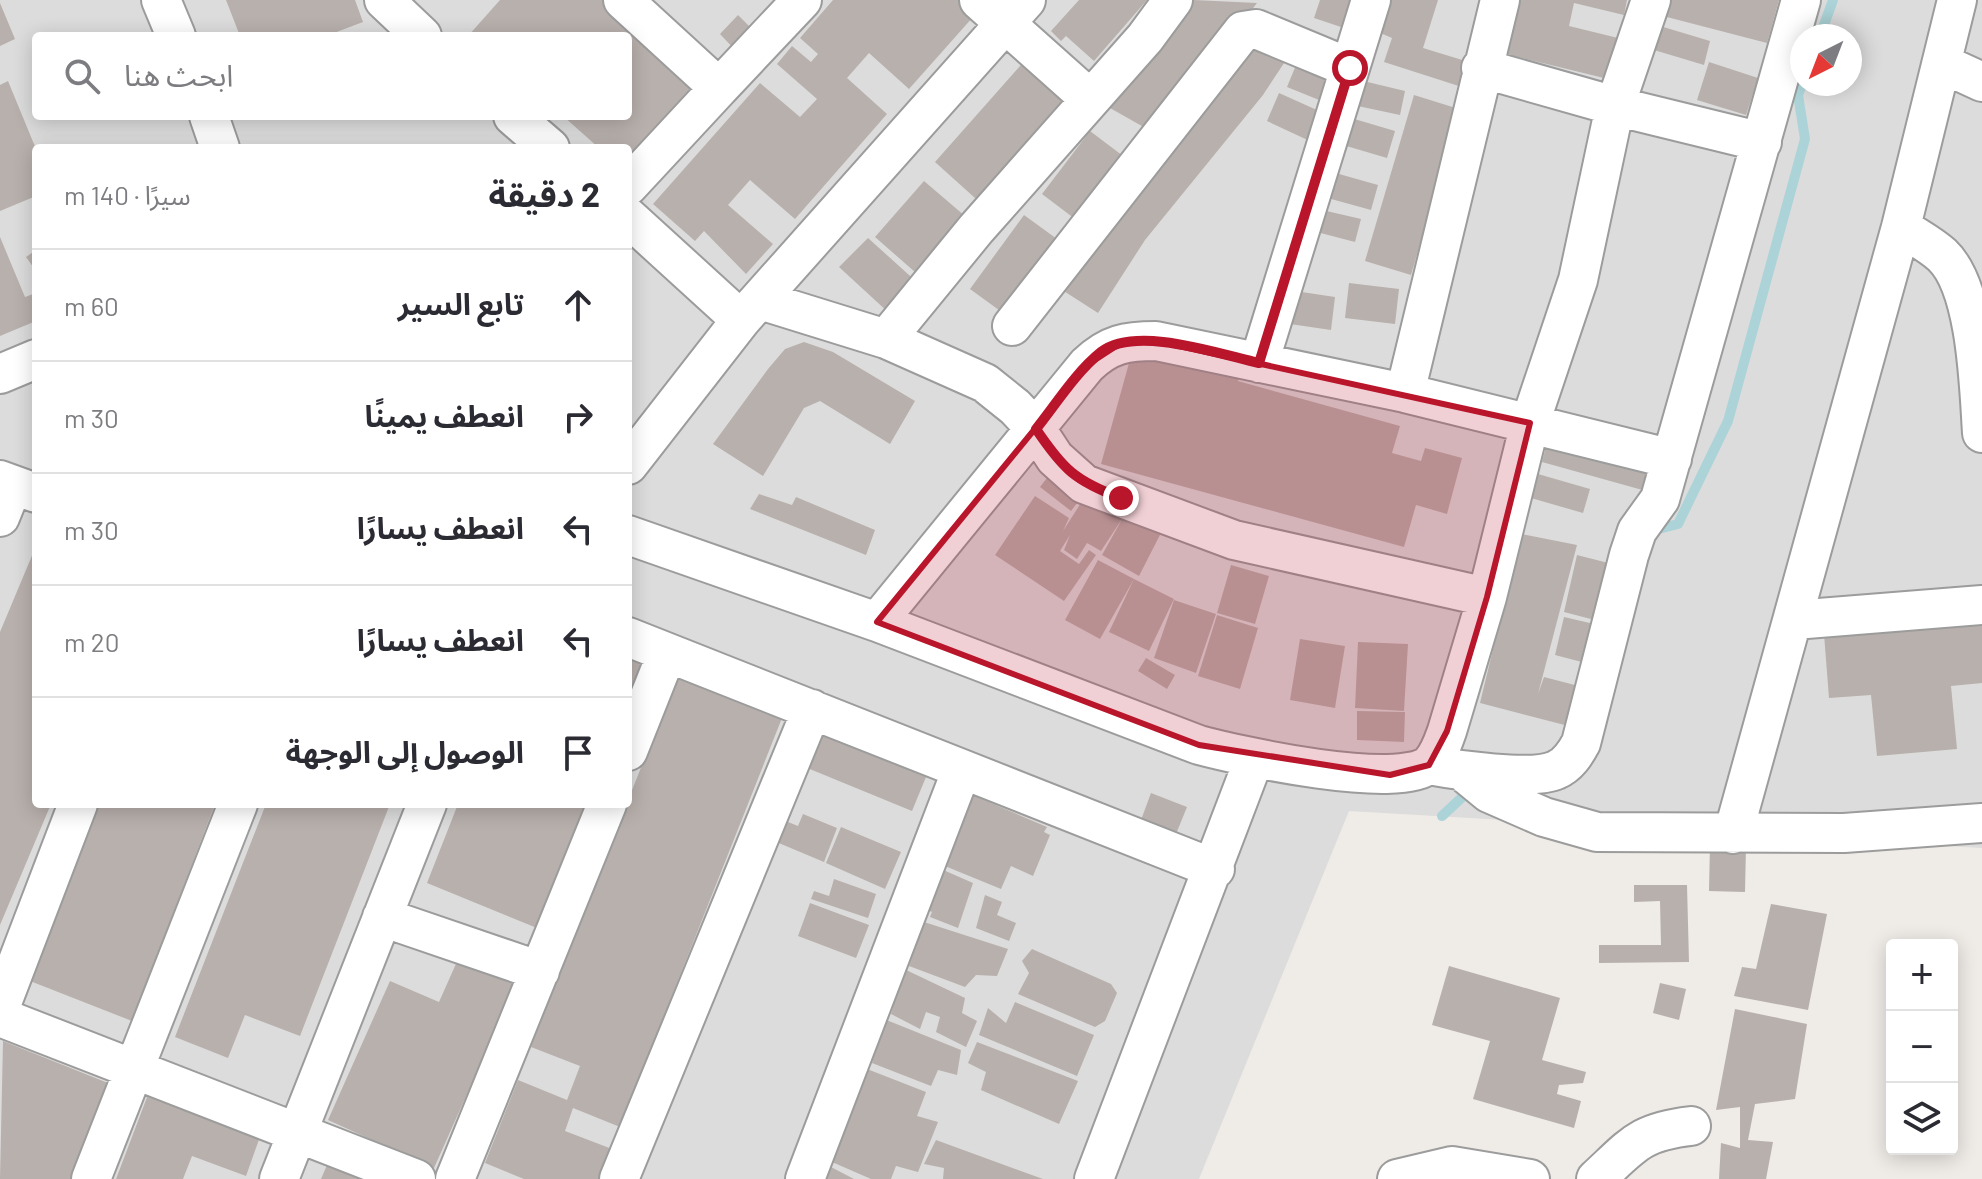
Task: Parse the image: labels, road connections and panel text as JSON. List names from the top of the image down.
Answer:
{
  "north": "bottom left",
  "page": {
    "search": "ابحث هنا",
    "heading": ["2 دقيقة", "سيرًا · 140 m"],
    "list": [
      ["تابع السير", "60 m"],
      ["انعطف يمينًا", "30 m"],
      ["انعطف يسارًا", "30 m"],
      ["انعطف يسارًا", "20 m"],
      "الوصول إلى الوجهة"
    ],
    "map_buttons": ["+", "−"]
  }
}
